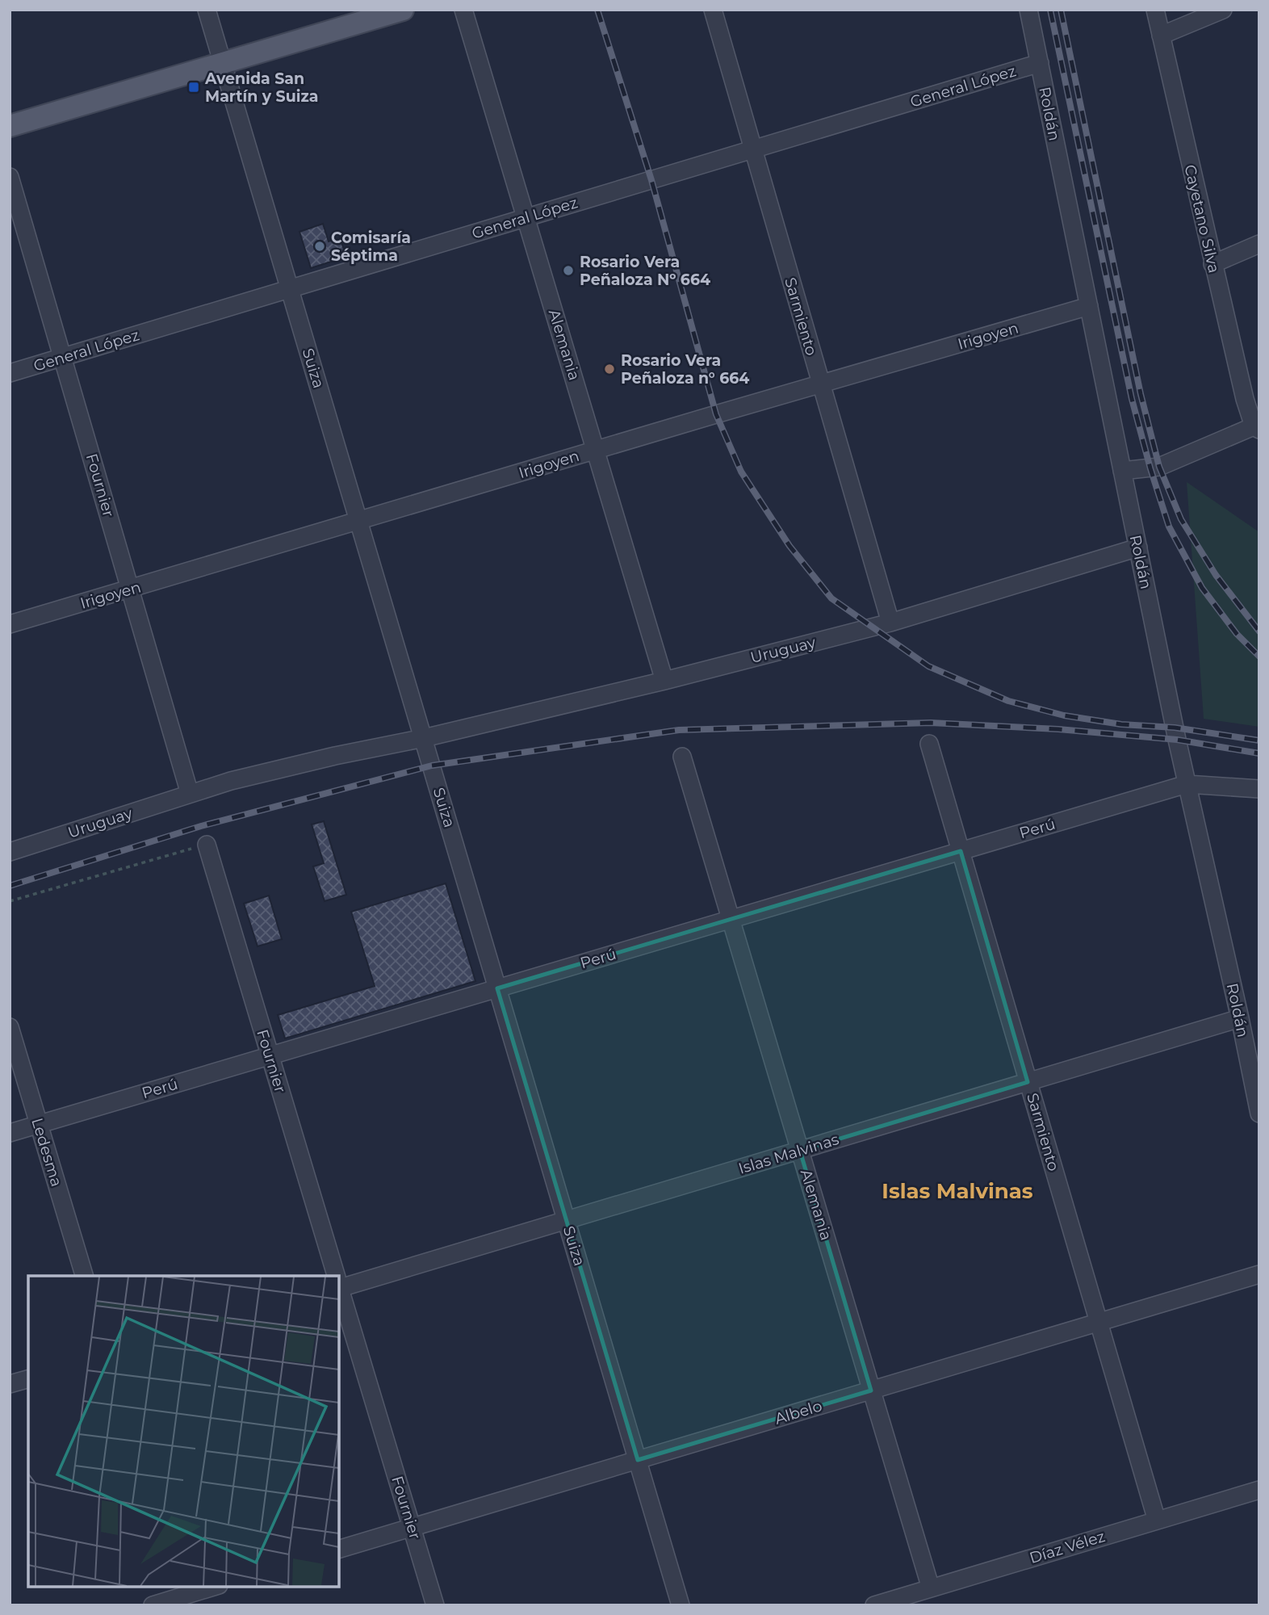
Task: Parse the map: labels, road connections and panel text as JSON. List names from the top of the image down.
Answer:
{
  "streets": {
    "street": [
      "General López",
      "Roldán",
      "Cayetano Silva",
      "Sarmiento",
      "Irigoyen",
      "Alemania",
      "Suiza",
      "Fournier",
      "Uruguay",
      "Perú",
      "Ledesma",
      "Islas Malvinas",
      "Albelo",
      "Díaz Vélez"
    ]
  },
  "crossings": [
    ["General López", "Roldán"],
    ["General López", "Sarmiento"],
    ["General López", "Alemania"],
    ["General López", "Suiza"],
    ["General López", "Fournier"],
    ["Roldán", "Irigoyen"],
    ["Roldán", "Uruguay"],
    ["Roldán", "Perú"],
    ["Roldán", "Islas Malvinas"],
    ["Sarmiento", "Irigoyen"],
    ["Sarmiento", "Uruguay"],
    ["Sarmiento", "Perú"],
    ["Sarmiento", "Islas Malvinas"],
    ["Sarmiento", "Albelo"],
    ["Sarmiento", "Díaz Vélez"],
    ["Irigoyen", "Alemania"],
    ["Irigoyen", "Suiza"],
    ["Irigoyen", "Fournier"],
    ["Alemania", "Uruguay"],
    ["Alemania", "Perú"],
    ["Alemania", "Islas Malvinas"],
    ["Alemania", "Albelo"],
    ["Alemania", "Díaz Vélez"],
    ["Suiza", "Uruguay"],
    ["Suiza", "Perú"],
    ["Suiza", "Islas Malvinas"],
    ["Suiza", "Albelo"],
    ["Fournier", "Uruguay"],
    ["Fournier", "Perú"],
    ["Fournier", "Albelo"],
    ["Perú", "Ledesma"]
  ],
  "districts": ["Islas Malvinas"],
  "places": {
    "transit": ["Avenida San Martín y Suiza"],
    "other": ["Comisaría Séptima", "Rosario Vera Peñaloza Nº 664", "Rosario Vera Peñaloza n° 664"]
  }
}
